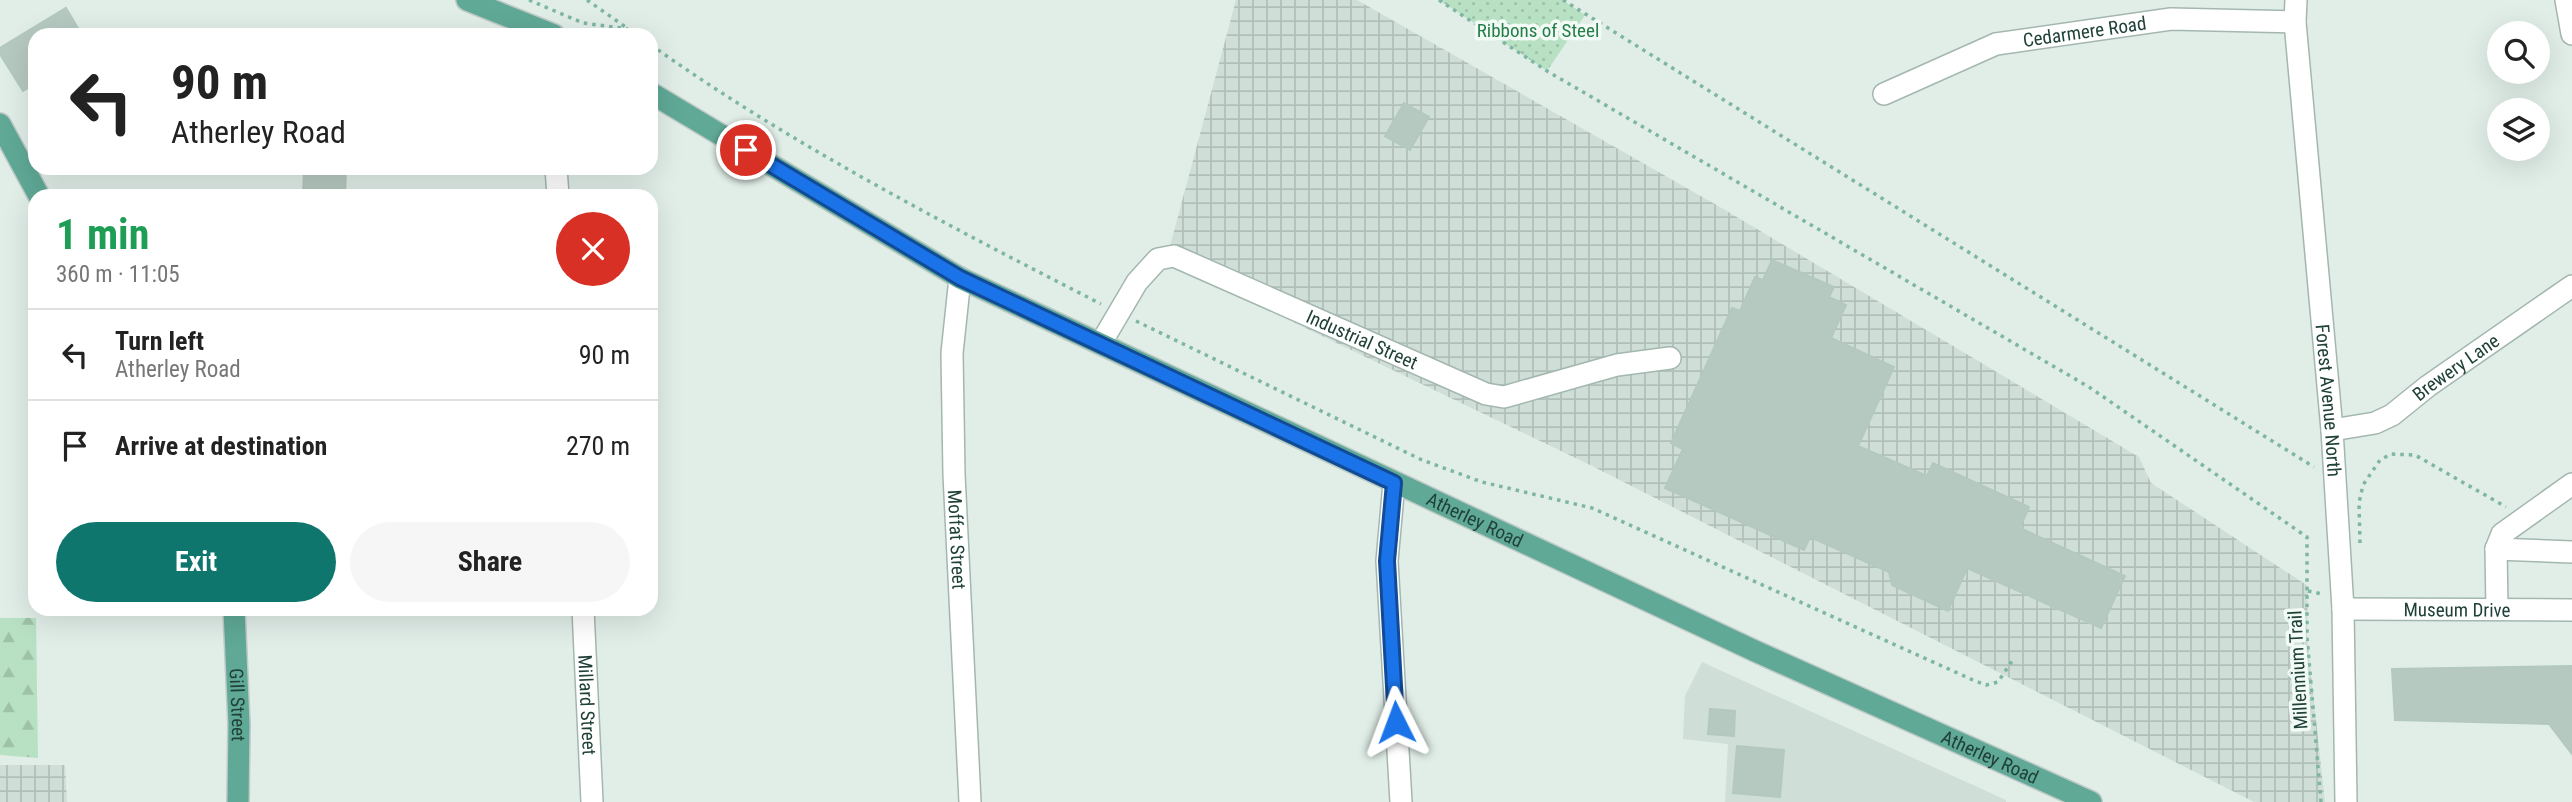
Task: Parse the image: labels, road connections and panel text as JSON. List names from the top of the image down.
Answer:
{
  "streets": {
    "main road": ["Atherley Road", "Gill Street"],
    "street": [
      "Cedarmere Road",
      "Industrial Street",
      "Brewery Lane",
      "Forest Avenue North",
      "Moffat Street",
      "Museum Drive",
      "Millard Street"
    ],
    "path": ["Millennium Trail"]
  },
  "crossings": [
    ["Cedarmere Road", "Forest Avenue North"],
    ["Industrial Street", "Atherley Road"],
    ["Brewery Lane", "Forest Avenue North"],
    ["Forest Avenue North", "Museum Drive"],
    ["Atherley Road", "Moffat Street"]
  ],
  "parks": ["Ribbons of Steel"],
  "page": {
    "turn": ["90 m", "Atherley Road"],
    "heading": ["1 min", "360 m · 11:05"],
    "list": [
      {
        "name": "Turn left",
        "note": "Atherley Road",
        "value": "90 m"
      },
      {
        "name": "Arrive at destination",
        "value": "270 m"
      }
    ],
    "buttons": ["Exit", "Share"]
  }
}
